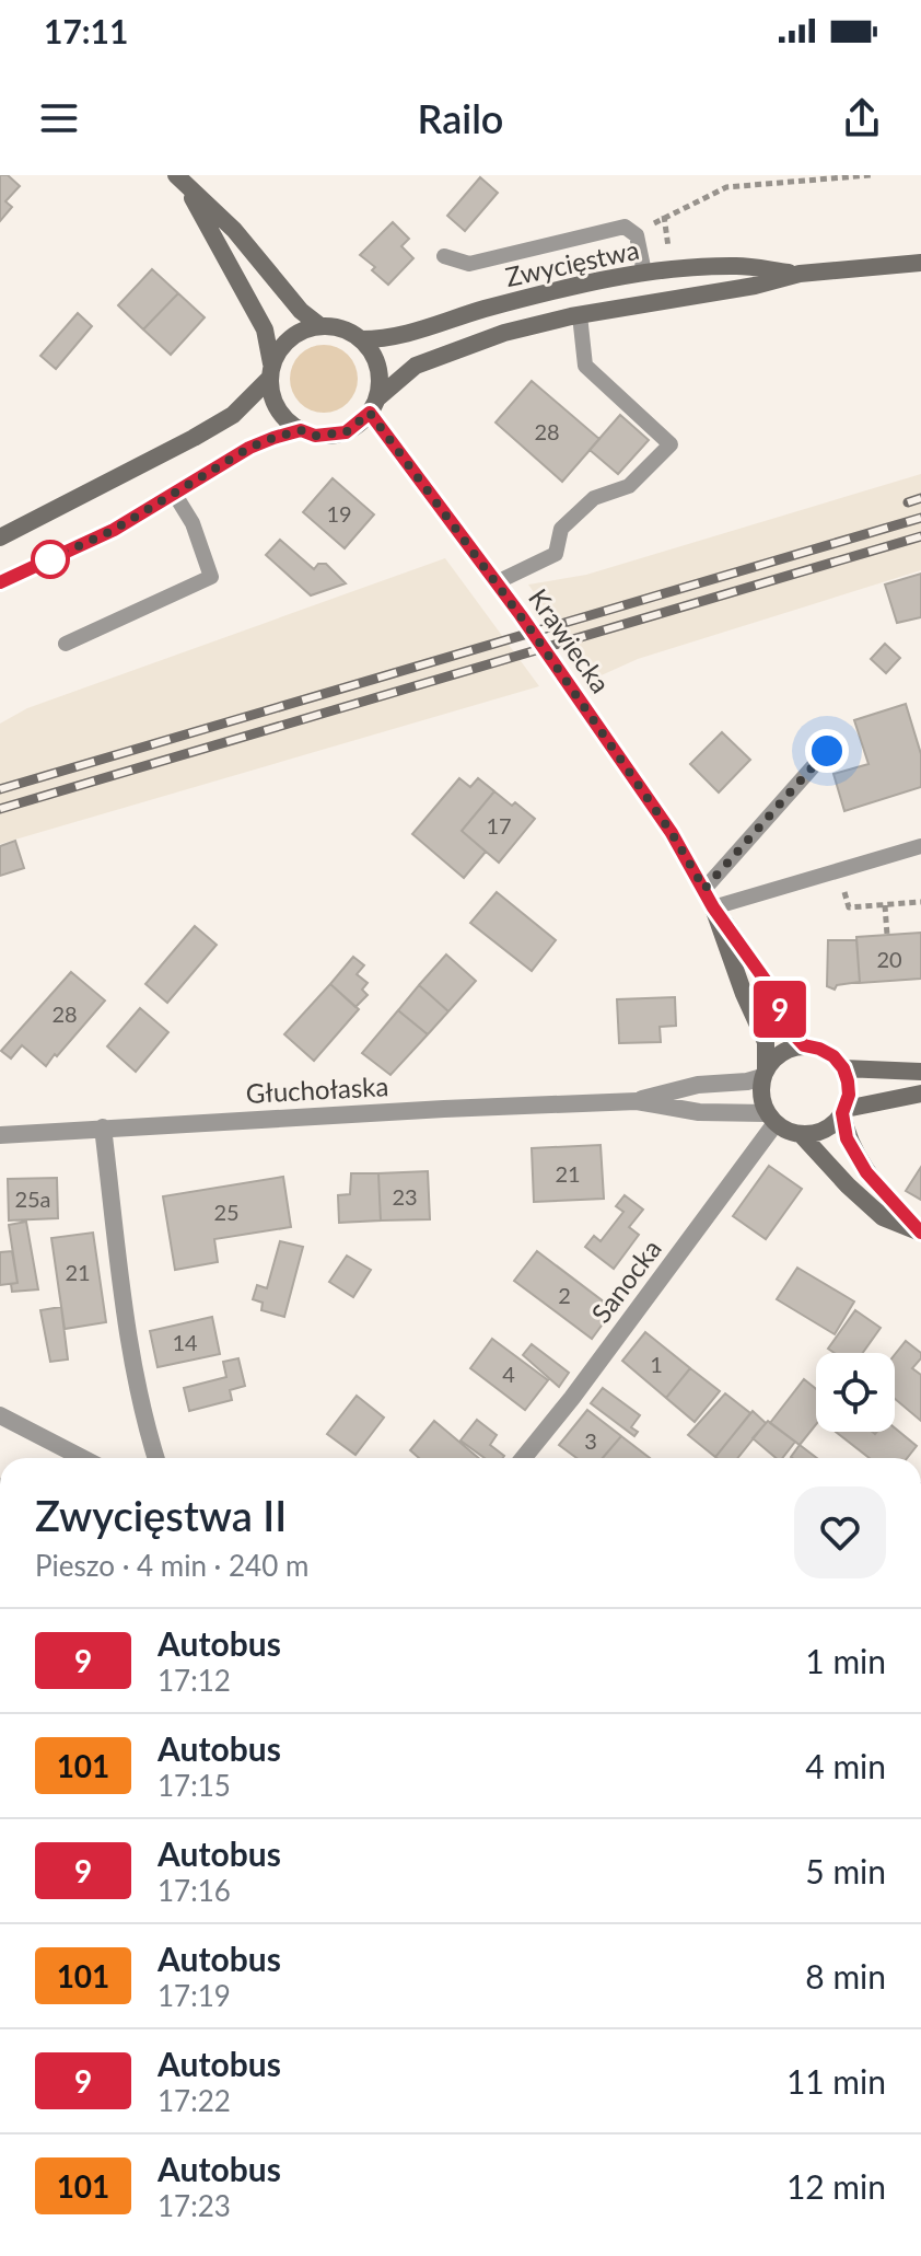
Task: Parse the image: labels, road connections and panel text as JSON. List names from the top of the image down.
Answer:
{
  "streets": {
    "street": [
      "Zwycięstwa",
      "Krawiecka",
      "Głuchołaska",
      "Sanocka"
    ]
  },
  "crossings": [
    ["Zwycięstwa", "Krawiecka"],
    ["Krawiecka", "Głuchołaska"],
    ["Krawiecka", "Sanocka"],
    ["Głuchołaska", "Sanocka"]
  ],
  "lines": ["bus line 9"],
  "house_numbers": [
    "28",
    "19",
    "17",
    "20",
    "28",
    "21",
    "23",
    "25a",
    "25",
    "21",
    "2",
    "14",
    "1",
    "4",
    "3"
  ],
  "page": {
    "status": "17:11",
    "header": "Railo",
    "on_map": "9",
    "heading": ["Zwycięstwa II", "Pieszo · 4 min · 240 m"],
    "list": [
      {
        "mark": "9",
        "name": "Autobus",
        "note": "17:12",
        "value": "1 min"
      },
      {
        "mark": "101",
        "name": "Autobus",
        "note": "17:15",
        "value": "4 min"
      },
      {
        "mark": "9",
        "name": "Autobus",
        "note": "17:16",
        "value": "5 min"
      },
      {
        "mark": "101",
        "name": "Autobus",
        "note": "17:19",
        "value": "8 min"
      },
      {
        "mark": "9",
        "name": "Autobus",
        "note": "17:22",
        "value": "11 min"
      },
      {
        "mark": "101",
        "name": "Autobus",
        "note": "17:23",
        "value": "12 min"
      }
    ]
  }
}
